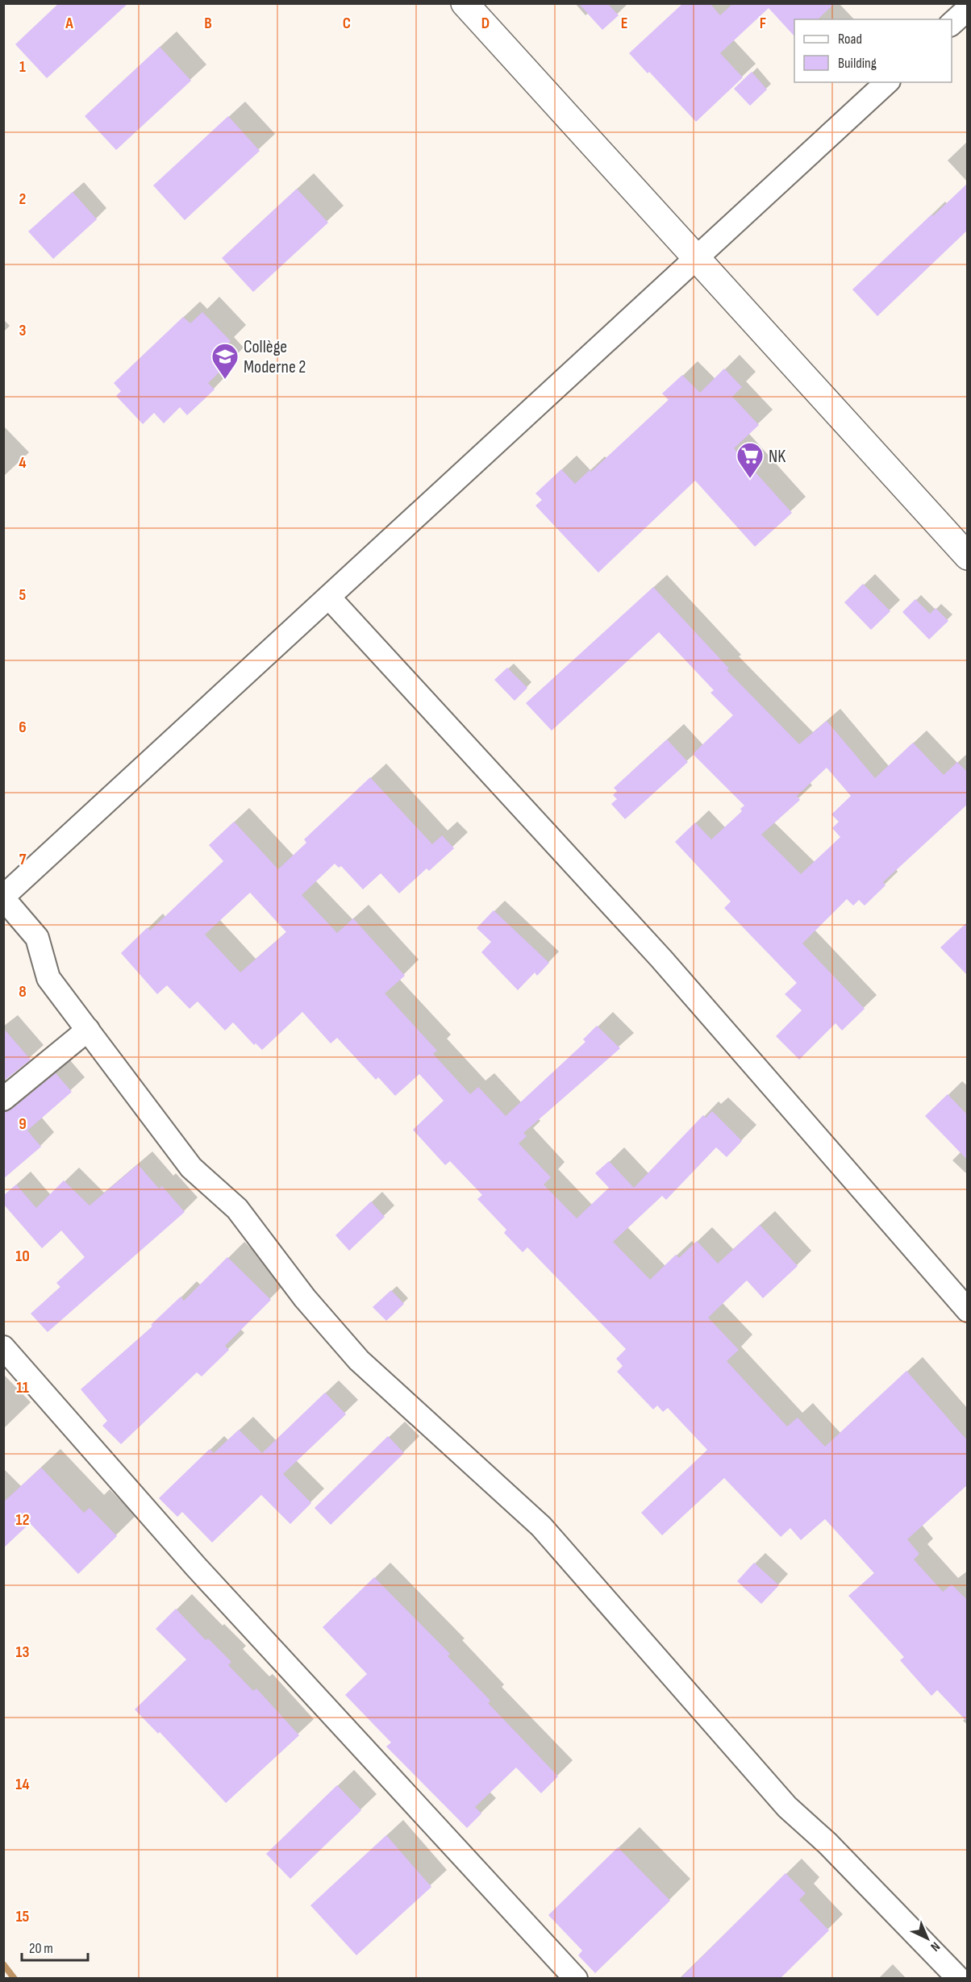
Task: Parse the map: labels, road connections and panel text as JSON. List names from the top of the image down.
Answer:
{
  "places": {
    "school or university": ["Collège Moderne 2"],
    "supermarket": ["NK"]
  },
  "legend": ["Road", "Building"],
  "scale_bar": "20 m",
  "north": "bottom right",
  "grid": {
    "columns": [
      "A",
      "B",
      "C",
      "D",
      "E",
      "F"
    ],
    "rows": [
      "1",
      "2",
      "3",
      "4",
      "5",
      "6",
      "7",
      "8",
      "9",
      "10",
      "11",
      "12",
      "13",
      "14",
      "15"
    ]
  }
}
